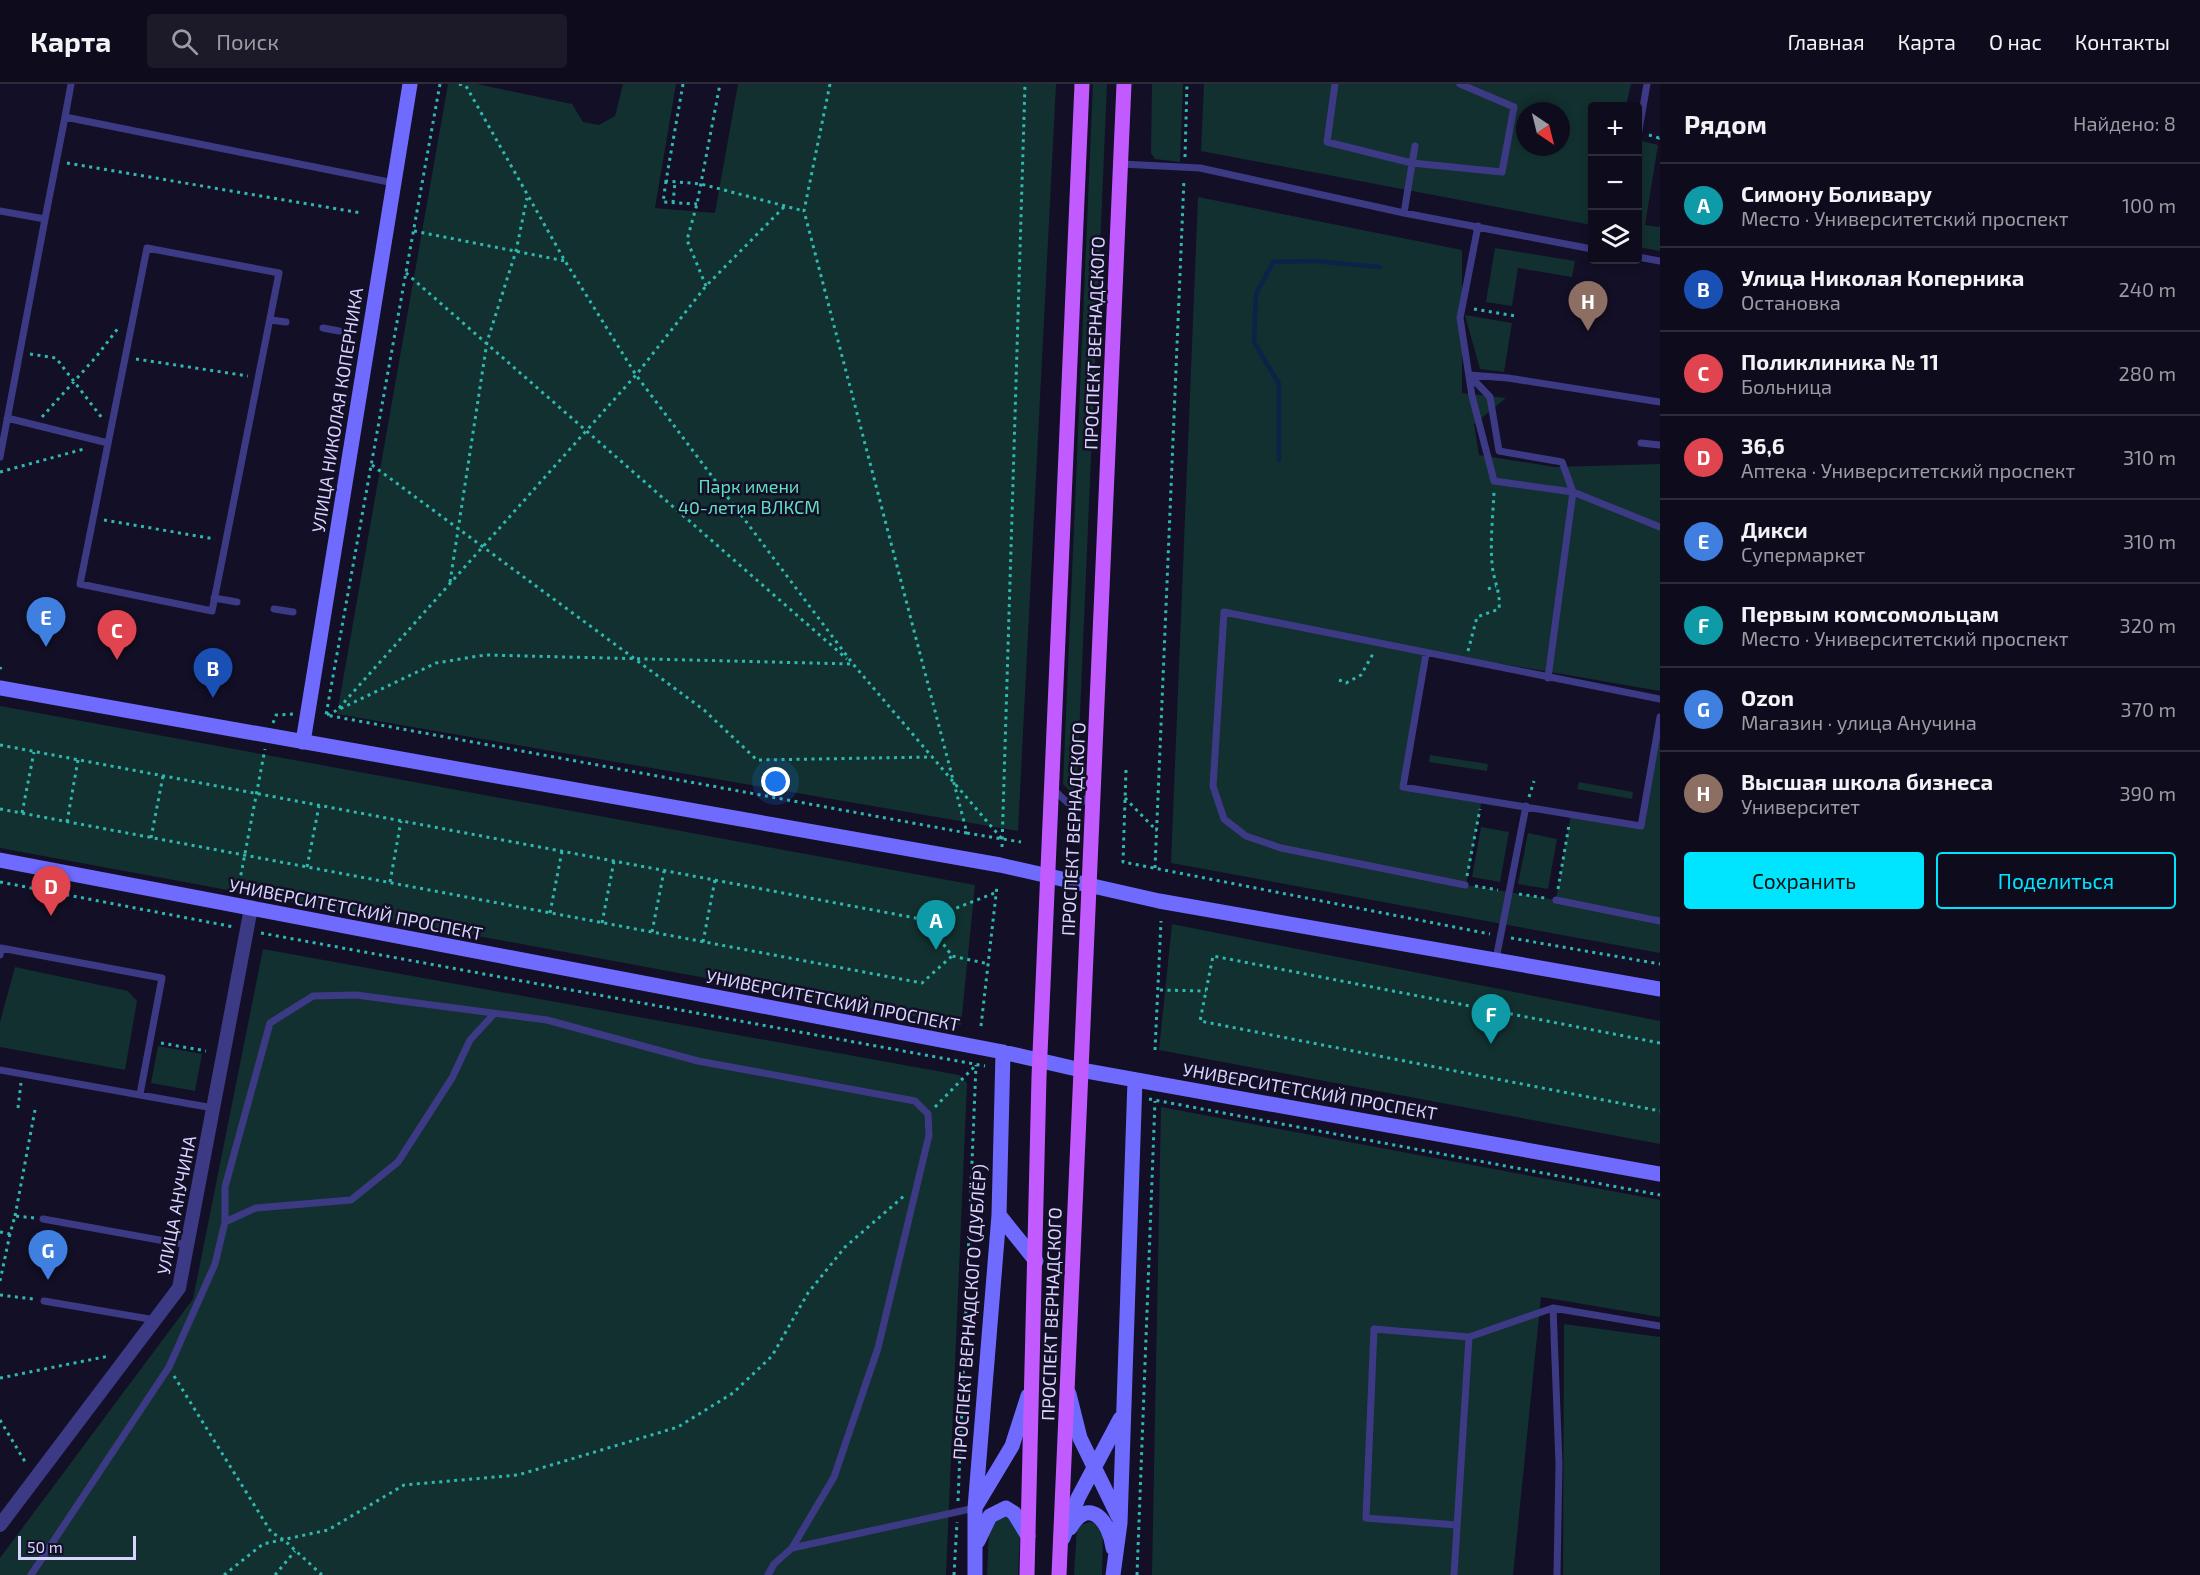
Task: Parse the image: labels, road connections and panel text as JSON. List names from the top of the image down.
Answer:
{
  "streets": {
    "main road": [
      "ПРОСПЕКТ ВЕРНАДСКОГО",
      "УЛИЦА НИКОЛАЯ КОПЕРНИКА",
      "УНИВЕРСИТЕТСКИЙ ПРОСПЕКТ",
      "ПРОСПЕКТ ВЕРНАДСКОГО (ДУБЛЁР)"
    ],
    "street": ["УЛИЦА АНУЧИНА"]
  },
  "crossings": [
    ["ПРОСПЕКТ ВЕРНАДСКОГО", "УНИВЕРСИТЕТСКИЙ ПРОСПЕКТ"],
    ["УНИВЕРСИТЕТСКИЙ ПРОСПЕКТ", "УЛИЦА АНУЧИНА"],
    ["УНИВЕРСИТЕТСКИЙ ПРОСПЕКТ", "ПРОСПЕКТ ВЕРНАДСКОГО (ДУБЛЁР)"]
  ],
  "parks": ["Парк имени 40-летия ВЛКСМ"],
  "scale_bar": "50 m",
  "north": "bottom right",
  "page": {
    "header": "Карта",
    "search": "Поиск",
    "nav": [
      "Главная",
      "Карта",
      "О нас",
      "Контакты"
    ],
    "heading": ["Рядом", "Найдено: 8"],
    "map_buttons": ["+", "−"],
    "list": [
      {
        "mark": "A",
        "name": "Симону Боливару",
        "note": "Место · Университетский проспект",
        "value": "100 m"
      },
      {
        "mark": "B",
        "name": "Улица Николая Коперника",
        "note": "Остановка",
        "value": "240 m"
      },
      {
        "mark": "C",
        "name": "Поликлиника № 11",
        "note": "Больница",
        "value": "280 m"
      },
      {
        "mark": "D",
        "name": "36,6",
        "note": "Аптека · Университетский проспект",
        "value": "310 m"
      },
      {
        "mark": "E",
        "name": "Дикси",
        "note": "Супермаркет",
        "value": "310 m"
      },
      {
        "mark": "F",
        "name": "Первым комсомольцам",
        "note": "Место · Университетский проспект",
        "value": "320 m"
      },
      {
        "mark": "G",
        "name": "Ozon",
        "note": "Магазин · улица Анучина",
        "value": "370 m"
      },
      {
        "mark": "H",
        "name": "Высшая школа бизнеса",
        "note": "Университет",
        "value": "390 m"
      }
    ],
    "pins": [
      "H",
      "E",
      "C",
      "B",
      "D",
      "A",
      "F",
      "G"
    ],
    "buttons": ["Сохранить", "Поделиться"],
    "scale": "50 m"
  }
}
